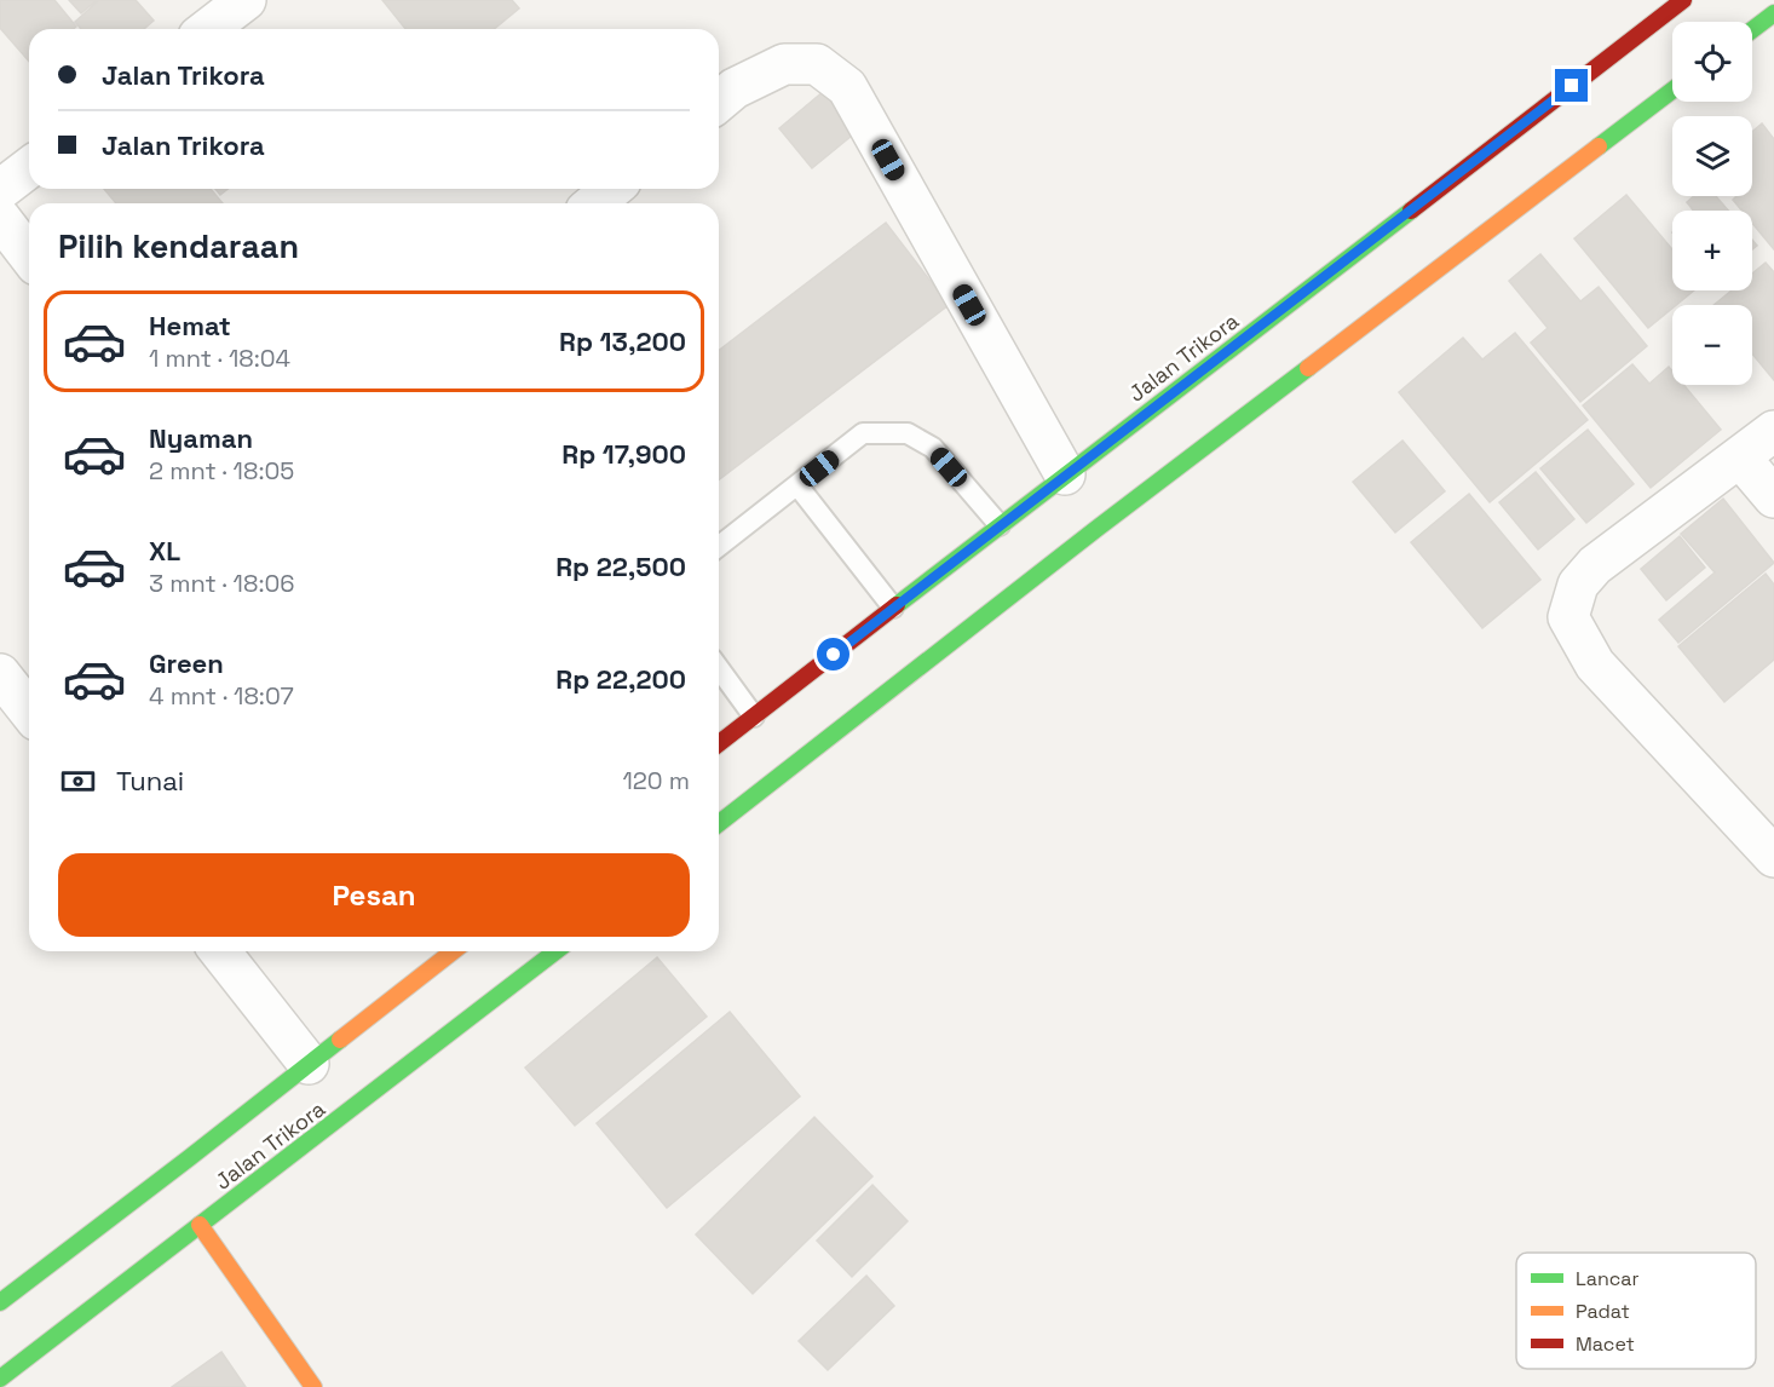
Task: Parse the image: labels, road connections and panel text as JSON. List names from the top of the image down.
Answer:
{
  "streets": {
    "main road": ["Jalan Trikora"]
  },
  "legend": ["Lancar", "Padat", "Macet"],
  "page": {
    "map_buttons": ["+", "−"],
    "banner": ["Jalan Trikora", "Jalan Trikora"],
    "heading": "Pilih kendaraan",
    "list": [
      {
        "name": "Hemat",
        "note": "1 mnt · 18:04",
        "value": "Rp 13,200"
      },
      {
        "name": "Nyaman",
        "note": "2 mnt · 18:05",
        "value": "Rp 17,900"
      },
      {
        "name": "XL",
        "note": "3 mnt · 18:06",
        "value": "Rp 22,500"
      },
      {
        "name": "Green",
        "note": "4 mnt · 18:07",
        "value": "Rp 22,200"
      }
    ],
    "pay": ["Tunai", "120 m"],
    "buttons": "Pesan"
  }
}
